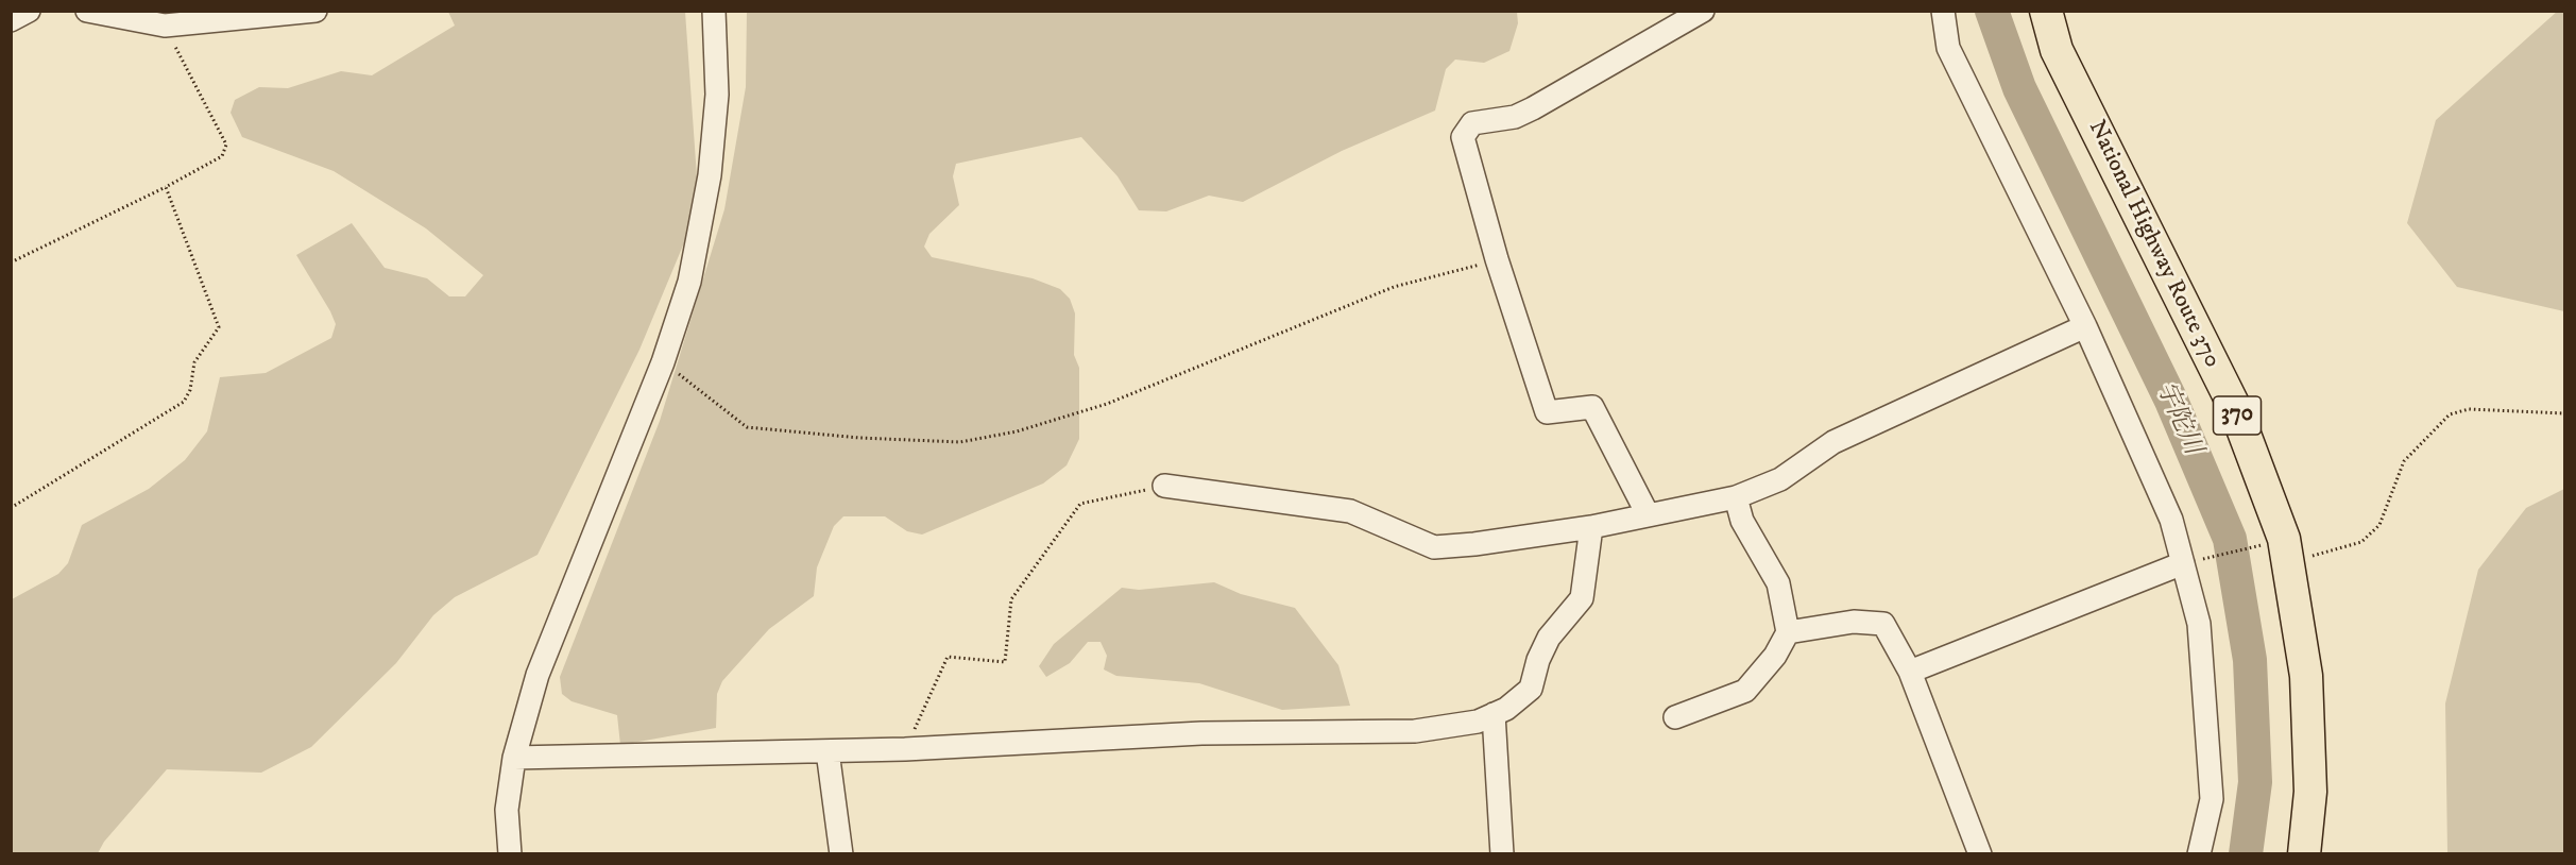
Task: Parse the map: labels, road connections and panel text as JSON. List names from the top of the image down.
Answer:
{
  "streets": {
    "highway": ["National Highway Route 370", "370"]
  },
  "water": ["宇陀川"]
}
